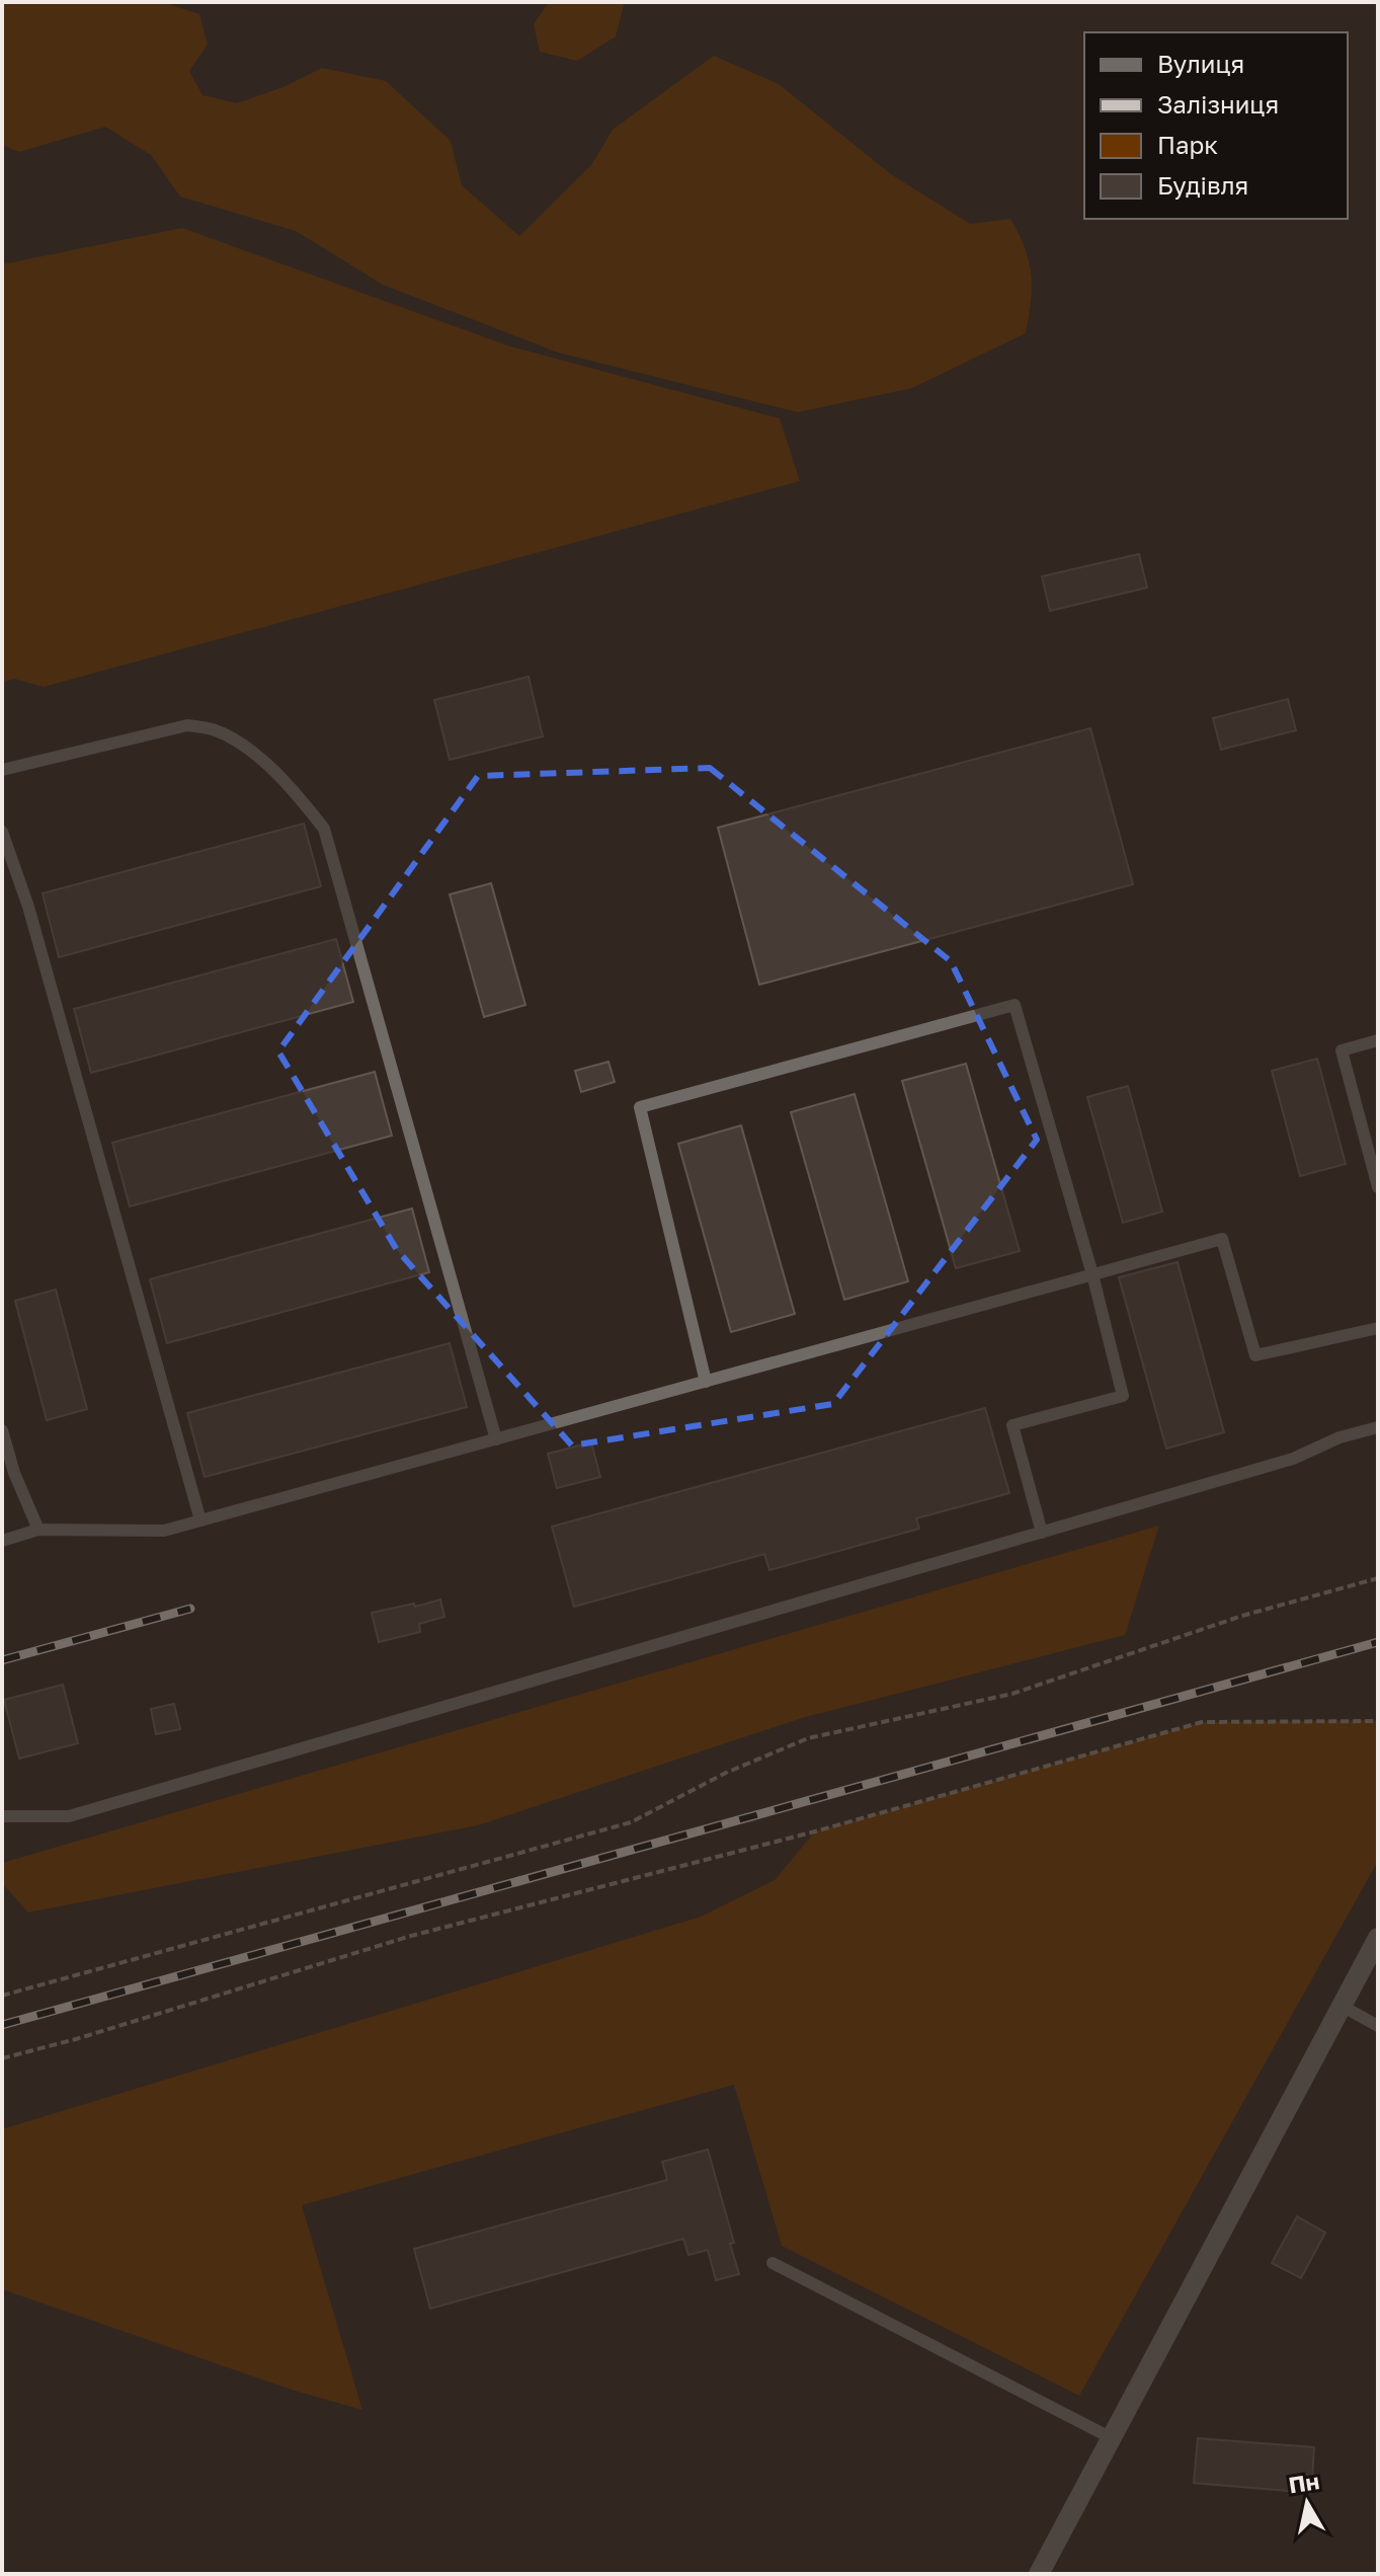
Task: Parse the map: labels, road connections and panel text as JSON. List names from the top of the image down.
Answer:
{
  "legend": [
    "Вулиця",
    "Залізниця",
    "Парк",
    "Будівля"
  ],
  "north": "top"
}
